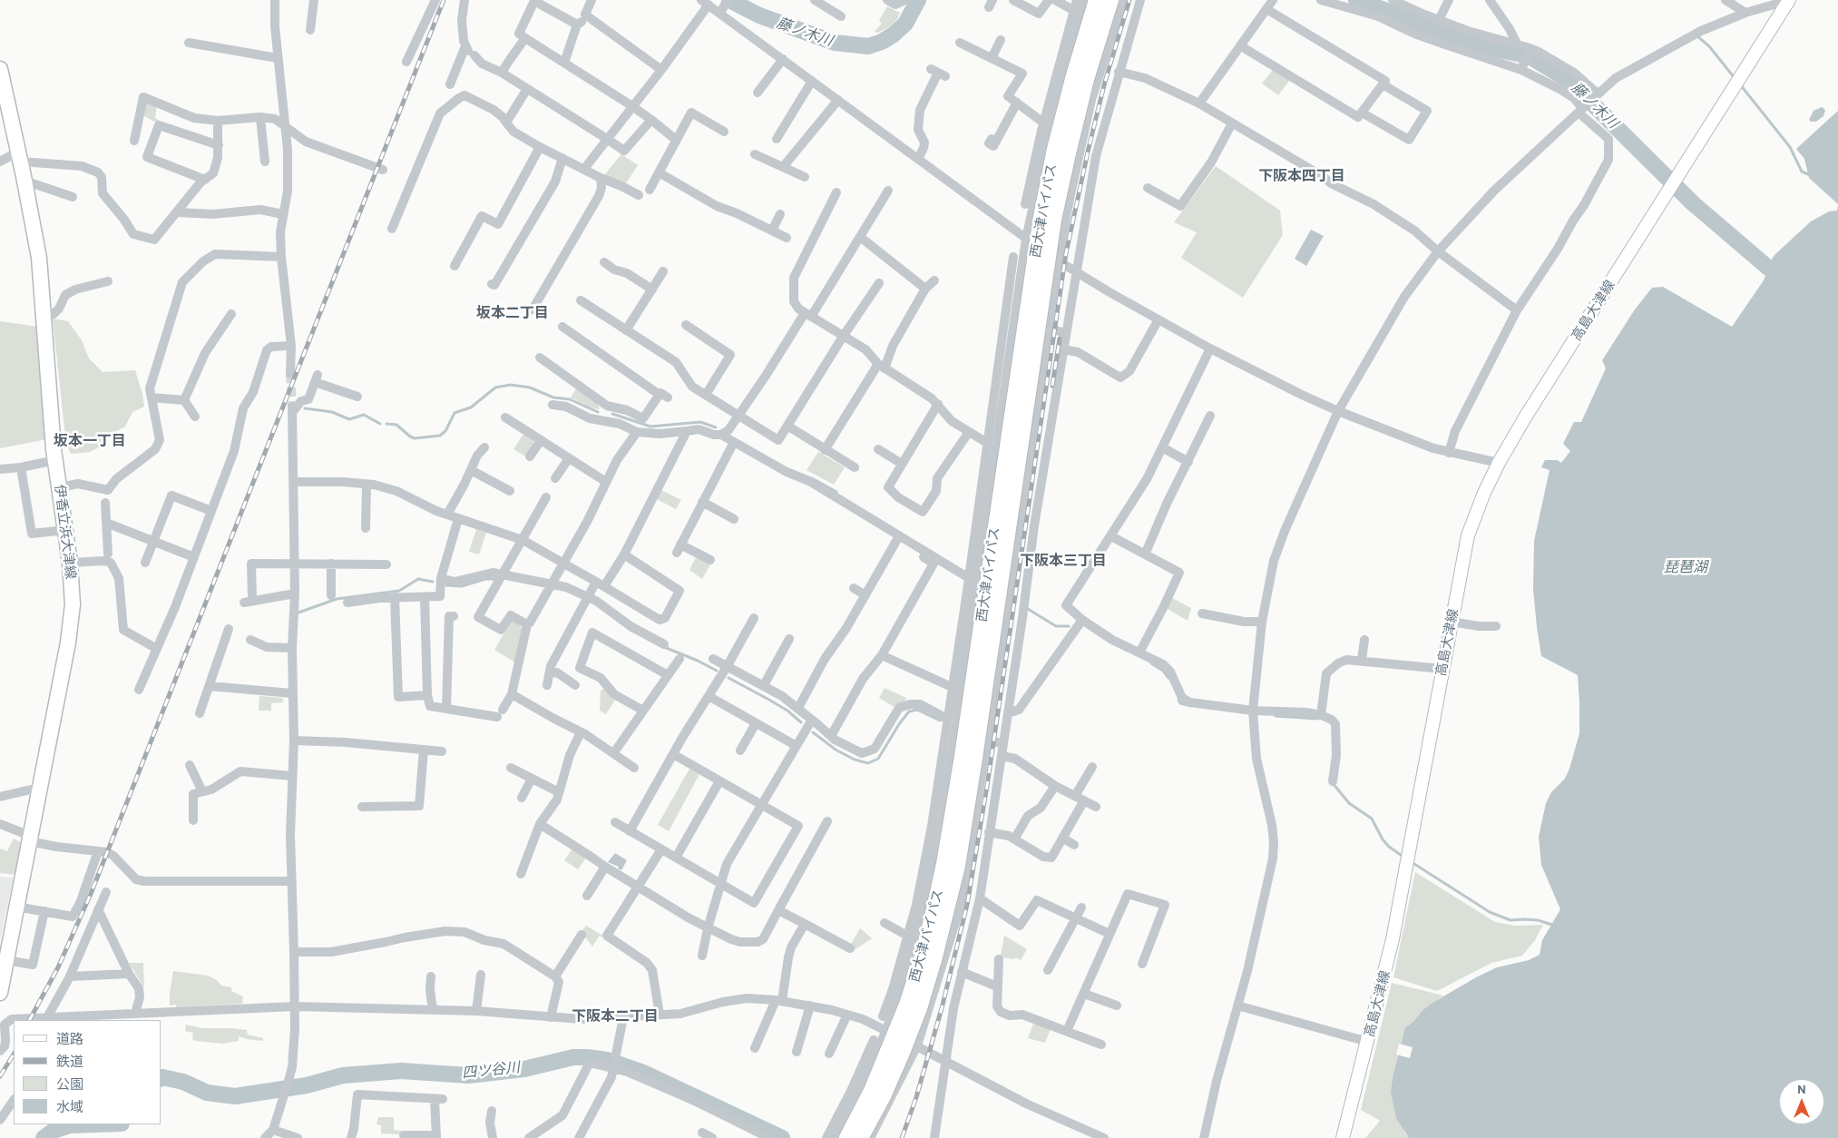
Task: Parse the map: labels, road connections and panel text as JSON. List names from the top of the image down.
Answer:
{
  "streets": {
    "highway": ["西大津バイパス"],
    "main road": ["高島大津線", "伊香立浜大津線"]
  },
  "districts": [
    "下阪本四丁目",
    "坂本二丁目",
    "坂本一丁目",
    "下阪本三丁目",
    "下阪本二丁目"
  ],
  "water": ["藤ノ木川", "琵琶湖", "四ツ谷川"],
  "legend": [
    "道路",
    "鉄道",
    "公園",
    "水域"
  ],
  "north": "top"
}
